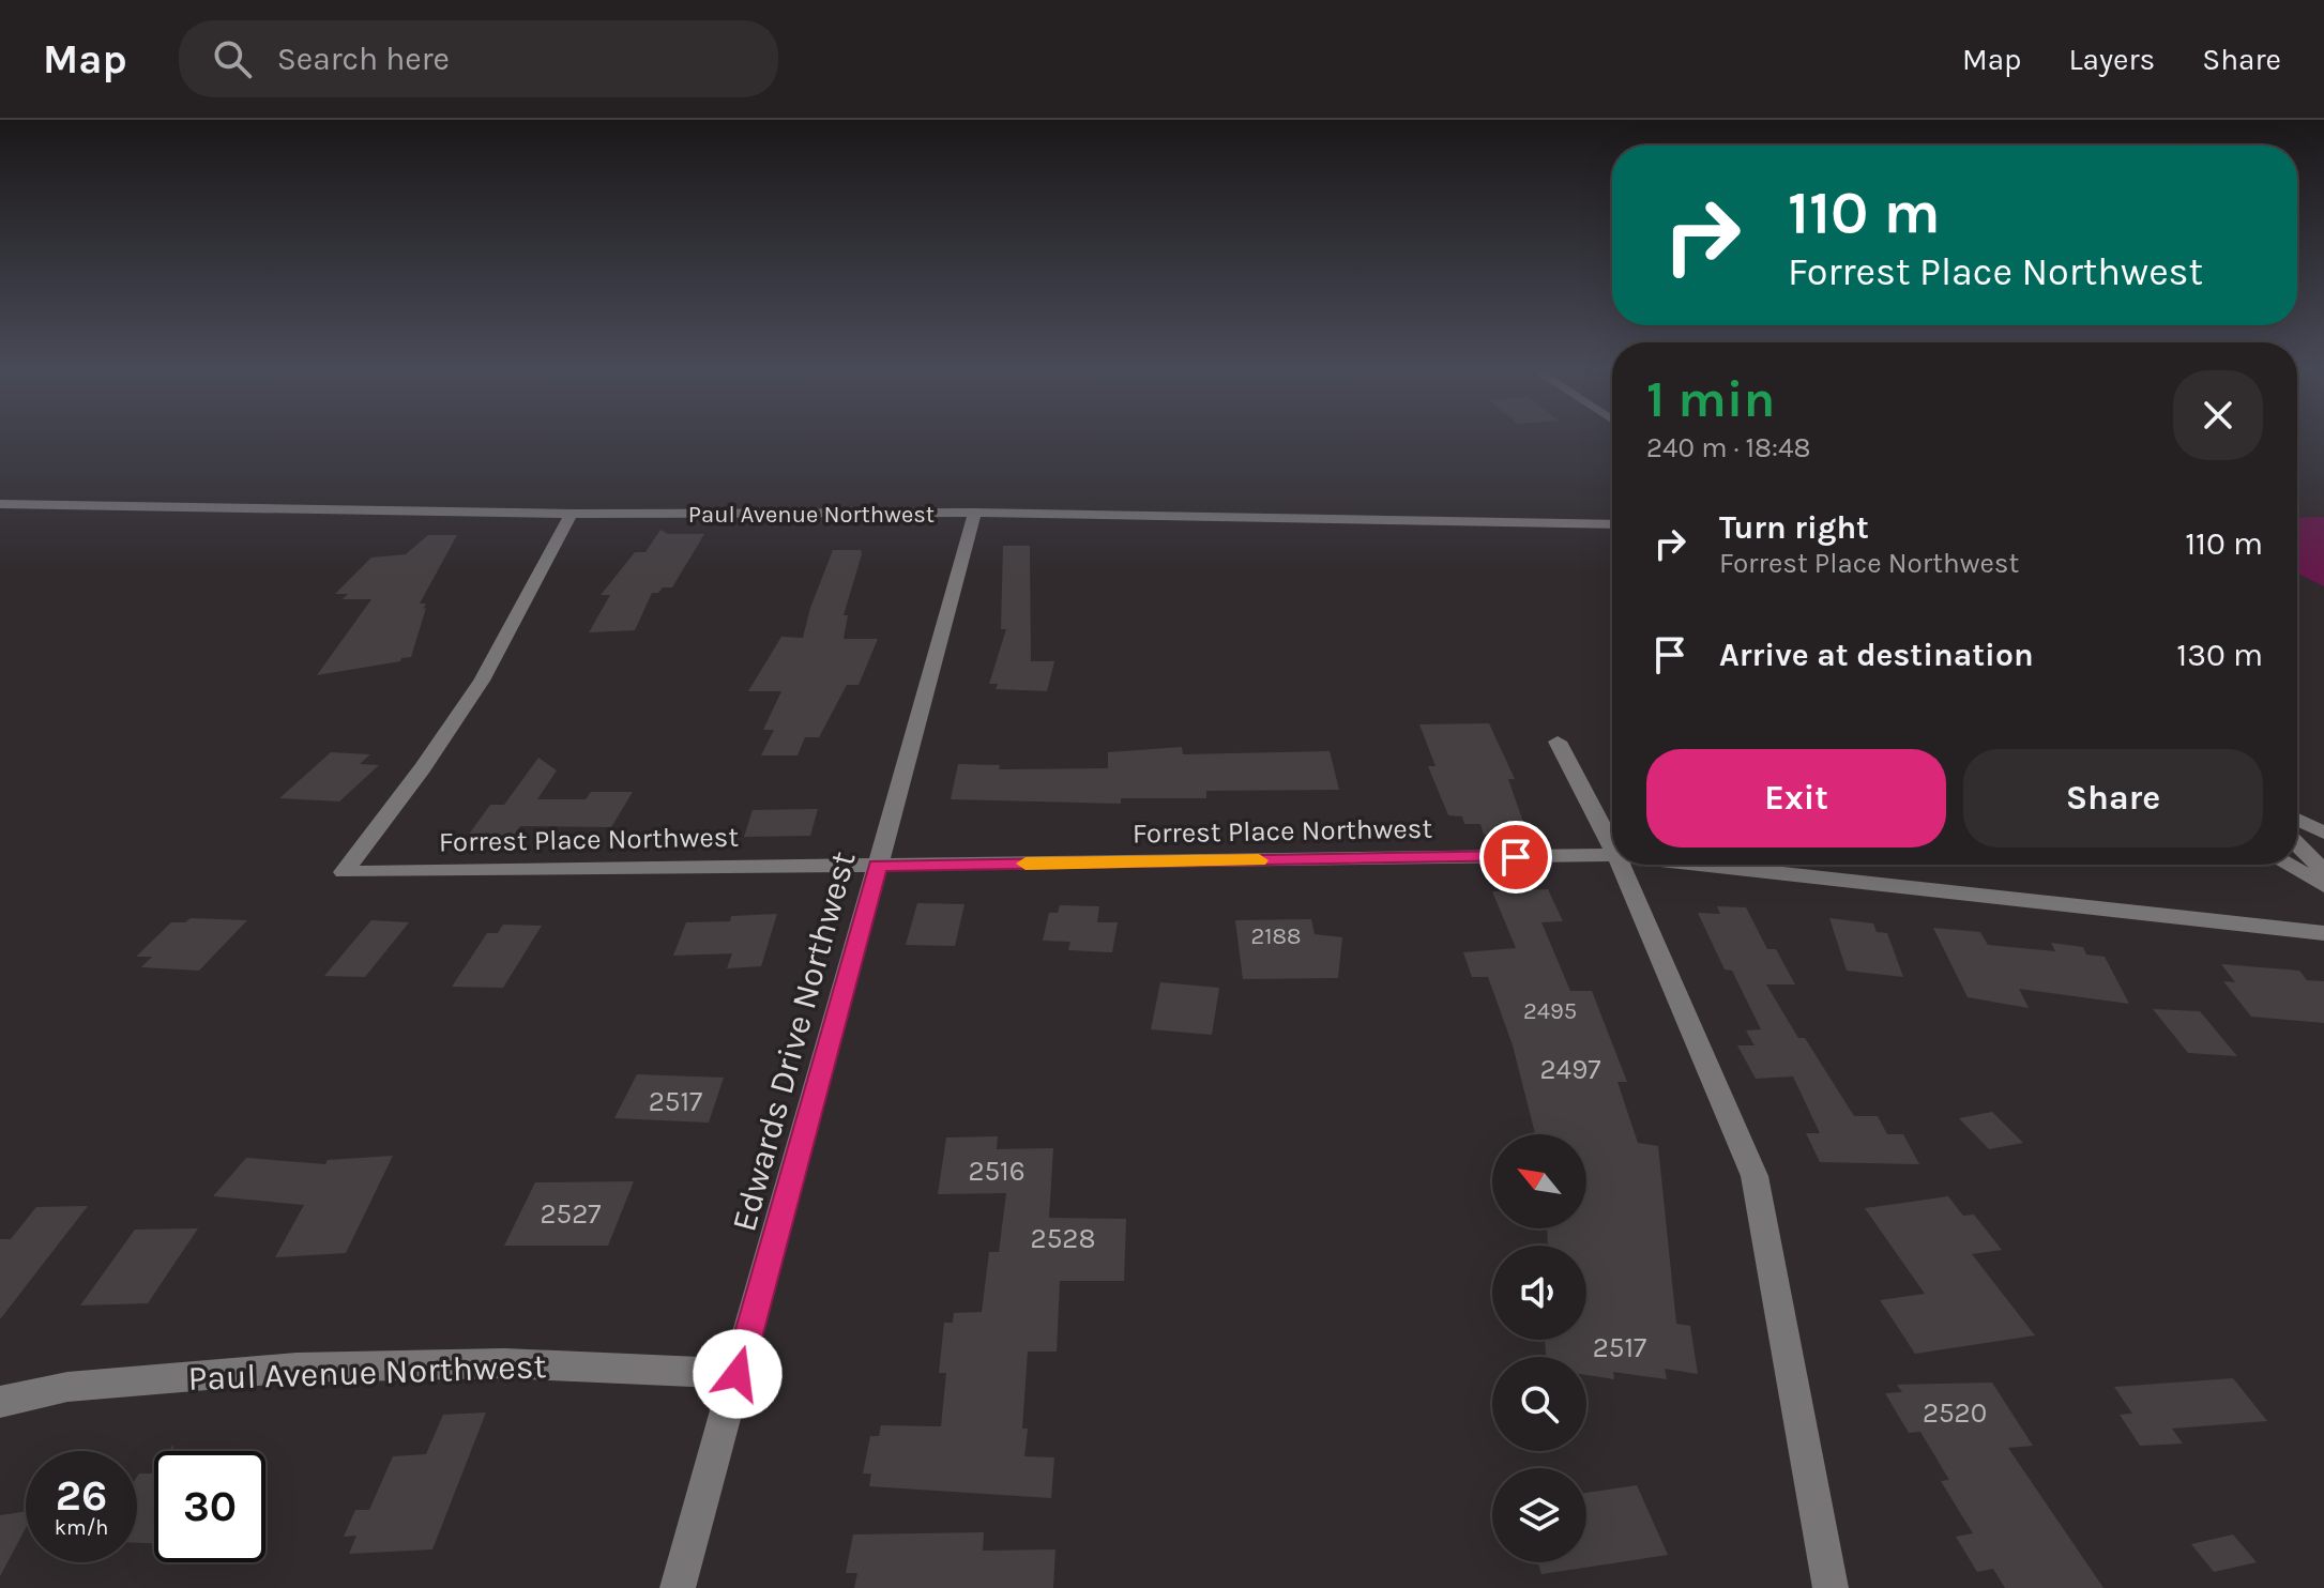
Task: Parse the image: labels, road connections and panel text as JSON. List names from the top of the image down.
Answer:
{
  "streets": {
    "street": ["Paul Avenue Northwest", "Forrest Place Northwest", "Edwards Drive Northwest"]
  },
  "crossings": [
    ["Paul Avenue Northwest", "Forrest Place Northwest"],
    ["Paul Avenue Northwest", "Edwards Drive Northwest"],
    ["Forrest Place Northwest", "Edwards Drive Northwest"]
  ],
  "house_numbers": [
    "2188",
    "2495",
    "2497",
    "2517",
    "2516",
    "2527",
    "2528",
    "2517",
    "2520"
  ],
  "north": "top left",
  "page": {
    "header": "Map",
    "search": "Search here",
    "nav": ["Map", "Layers", "Share"],
    "turn": ["110 m", "Forrest Place Northwest"],
    "heading": ["1 min", "240 m · 18:48"],
    "list": [
      {
        "name": "Turn right",
        "note": "Forrest Place Northwest",
        "value": "110 m"
      },
      {
        "name": "Arrive at destination",
        "value": "130 m"
      }
    ],
    "buttons": ["Exit", "Share"],
    "speed": "26 km/h",
    "limit": "30"
  }
}
